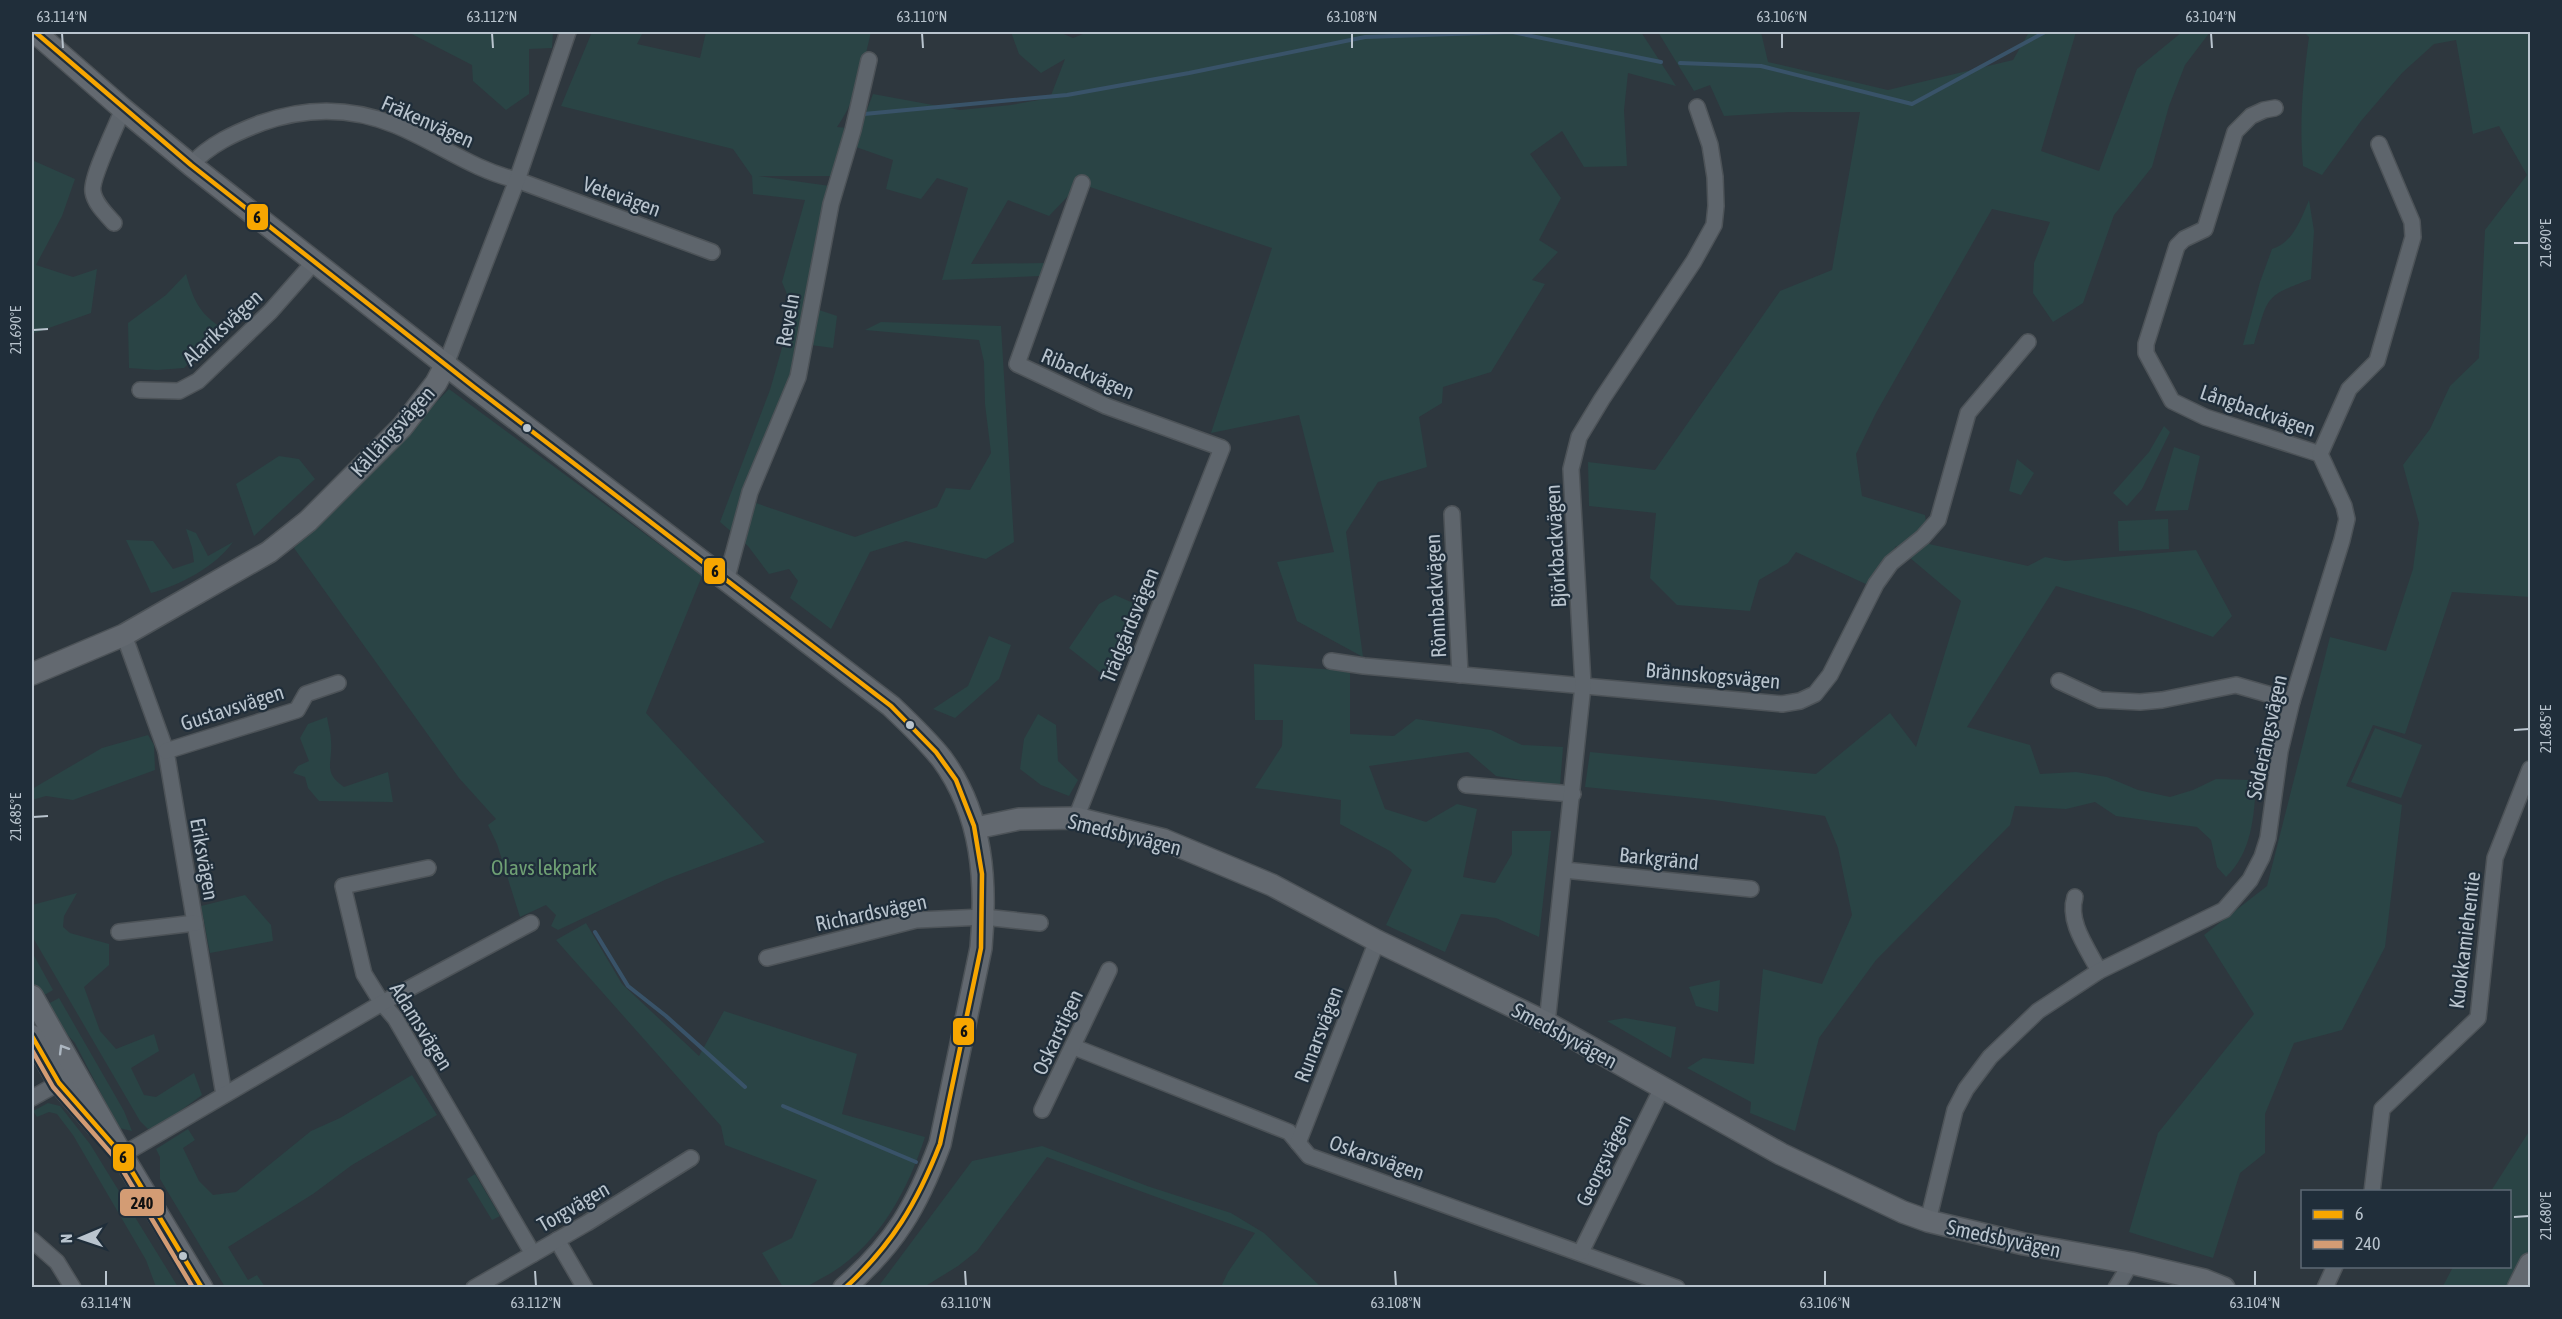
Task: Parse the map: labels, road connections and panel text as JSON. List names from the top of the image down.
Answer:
{
  "streets": {
    "main road": ["Källängsvägen", "Smedsbyvägen"],
    "street": [
      "Fräkenvägen",
      "Vetevägen",
      "Reveln",
      "Alariksvägen",
      "Ribackvägen",
      "Långbackvägen",
      "Björkbackvägen",
      "Rönnbackvägen",
      "Trädgårdsvägen",
      "Brännskogsvägen",
      "Gustavsvägen",
      "Söderängsvägen",
      "Barkgränd",
      "Eriksvägen",
      "Richardsvägen",
      "Kuokkamiehentie",
      "Adamsvägen",
      "Oskarstigen",
      "Runarsvägen",
      "Oskarsvägen",
      "Georgsvägen",
      "Torgvägen"
    ]
  },
  "crossings": [
    ["Fräkenvägen", "Vetevägen"],
    ["Fräkenvägen", "Källängsvägen"],
    ["Vetevägen", "Källängsvägen"],
    ["Ribackvägen", "Trädgårdsvägen"],
    ["Långbackvägen", "Söderängsvägen"],
    ["Källängsvägen", "Eriksvägen"],
    ["Björkbackvägen", "Rönnbackvägen"],
    ["Björkbackvägen", "Brännskogsvägen"],
    ["Björkbackvägen", "Smedsbyvägen"],
    ["Björkbackvägen", "Barkgränd"],
    ["Rönnbackvägen", "Brännskogsvägen"],
    ["Trädgårdsvägen", "Smedsbyvägen"],
    ["Gustavsvägen", "Eriksvägen"],
    ["Söderängsvägen", "Smedsbyvägen"],
    ["Smedsbyvägen", "Runarsvägen"],
    ["Smedsbyvägen", "Georgsvägen"],
    ["Adamsvägen", "Torgvägen"],
    ["Oskarstigen", "Oskarsvägen"],
    ["Runarsvägen", "Oskarsvägen"],
    ["Oskarsvägen", "Georgsvägen"]
  ],
  "parks": ["Olavs lekpark"],
  "lines": ["transit line 6", "transit line 240"],
  "legend": ["6", "240"],
  "north": "left",
  "coordinates": [
    "63.114°N",
    "63.112°N",
    "63.110°N",
    "63.108°N",
    "63.106°N",
    "63.104°N",
    "21.690°E",
    "21.685°E",
    "21.680°E"
  ]
}
